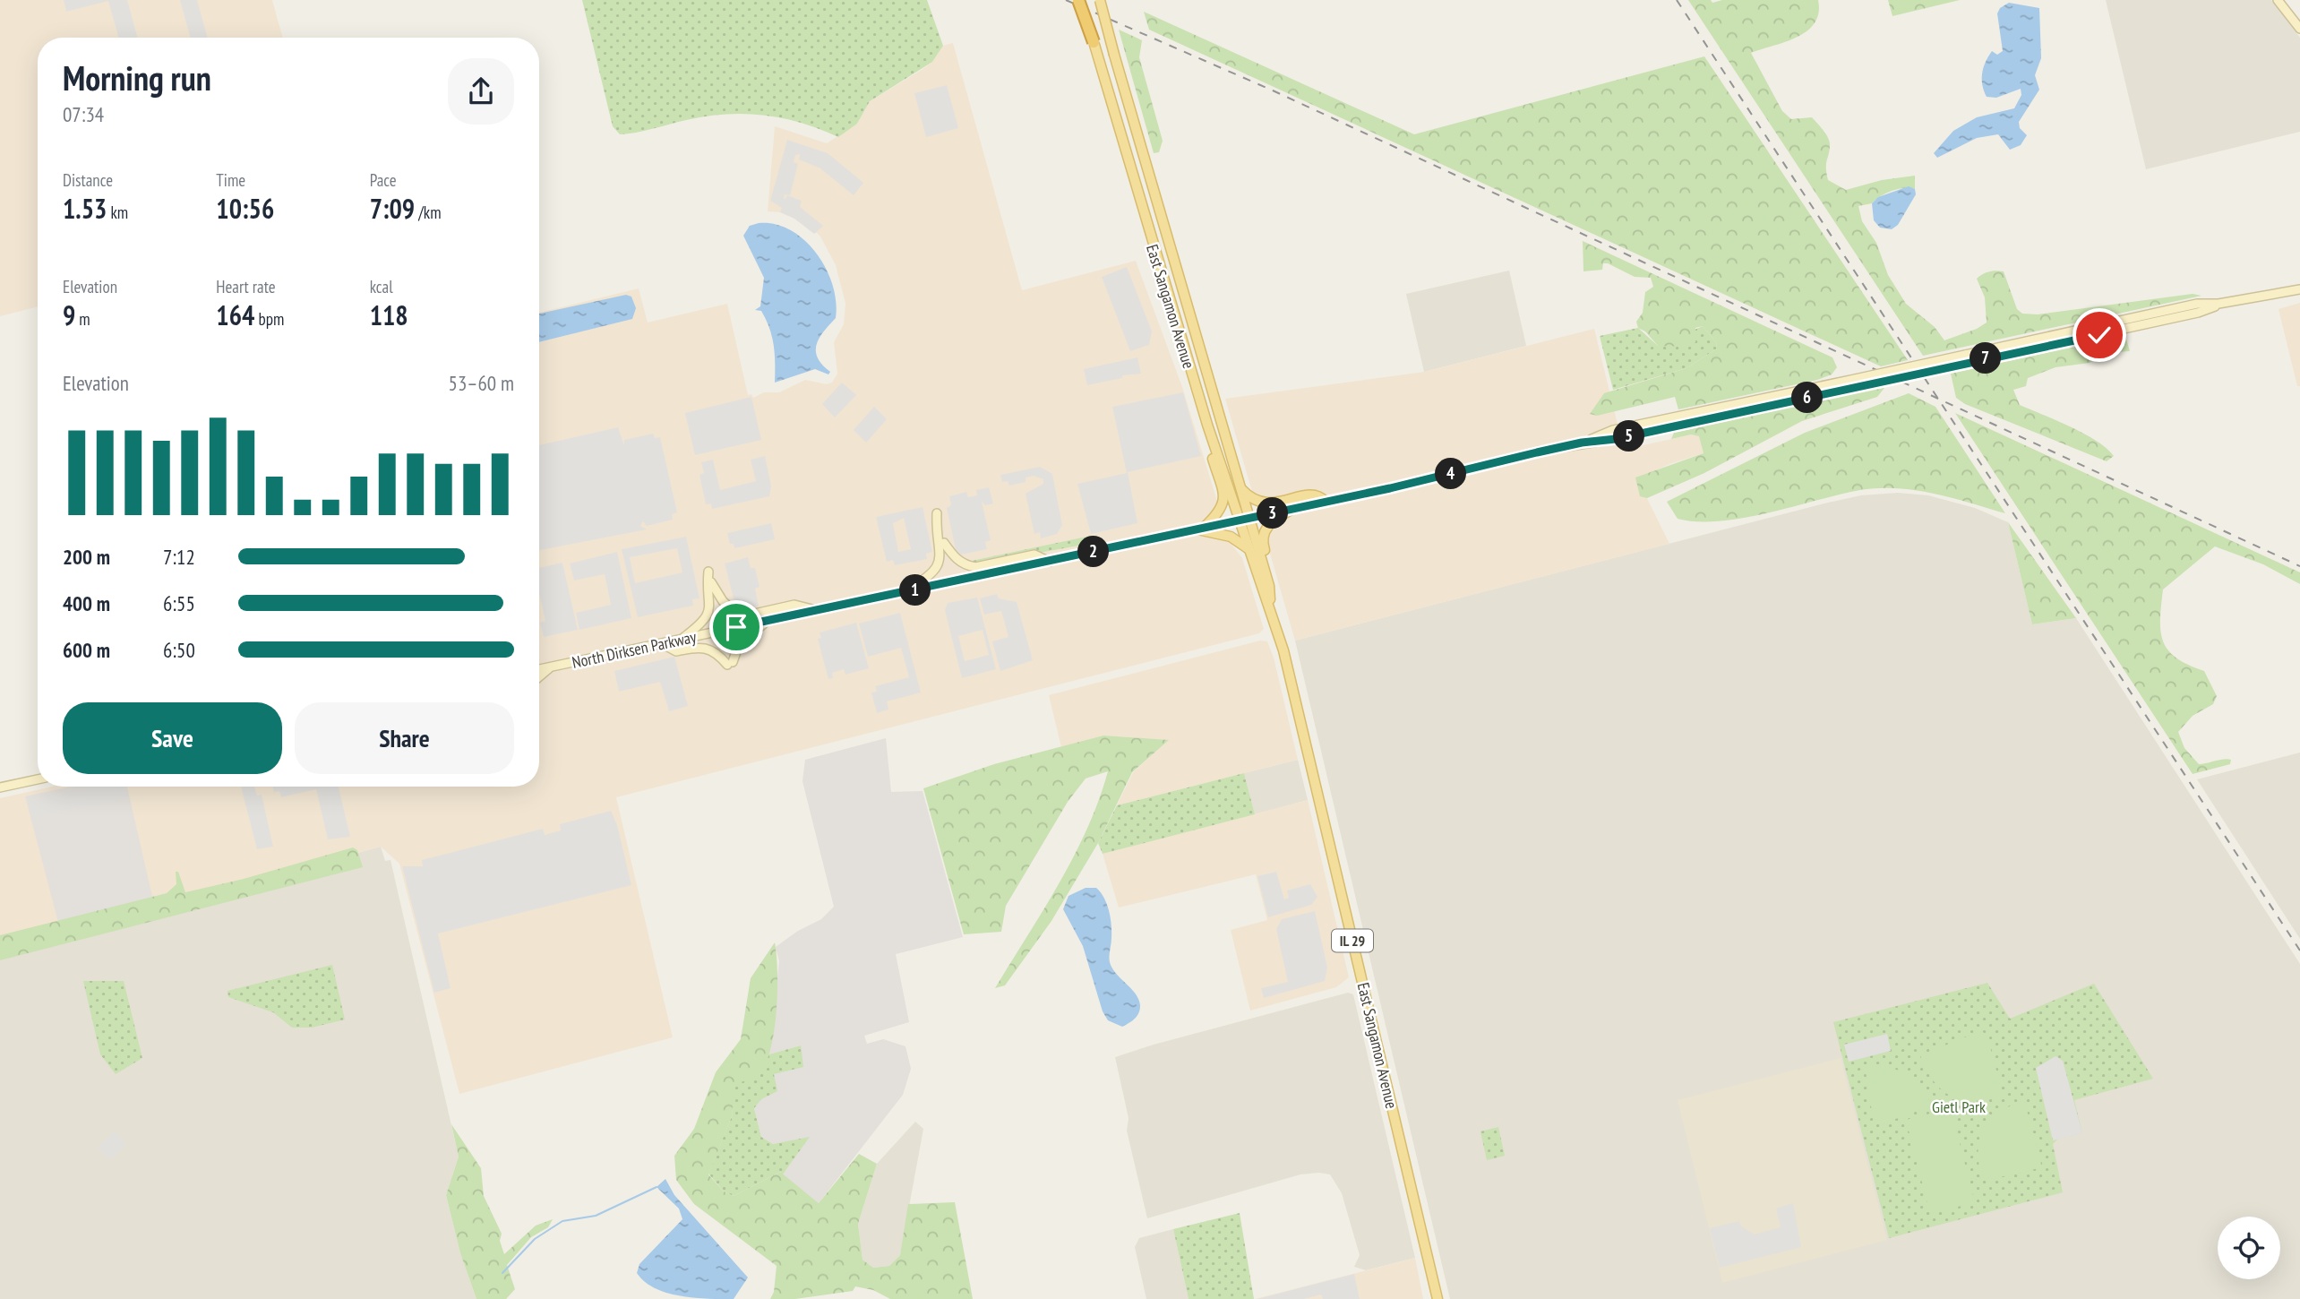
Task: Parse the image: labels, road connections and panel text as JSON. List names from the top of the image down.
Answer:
{
  "streets": {
    "main road": ["East Sangamon Avenue", "North Dirksen Parkway", "IL 29"]
  },
  "crossings": [
    ["East Sangamon Avenue", "North Dirksen Parkway"]
  ],
  "parks": ["Gietl Park"],
  "page": {
    "heading": ["Morning run", "07:34"],
    "stats": [
      ["Distance", "1.53 km"],
      ["Time", "10:56"],
      ["Pace", "7:09 /km"],
      ["Elevation", "9 m"],
      ["Heart rate", "164 bpm"],
      ["kcal", "118"]
    ],
    "pins": [
      "7",
      "6",
      "5",
      "4",
      "3",
      "2",
      "1"
    ],
    "chart": ["Elevation", "53–60 m"],
    "list": [
      {
        "name": "200 m",
        "note": "7:12"
      },
      {
        "name": "400 m",
        "note": "6:55"
      },
      {
        "name": "600 m",
        "note": "6:50"
      }
    ],
    "buttons": ["Save", "Share"]
  }
}
